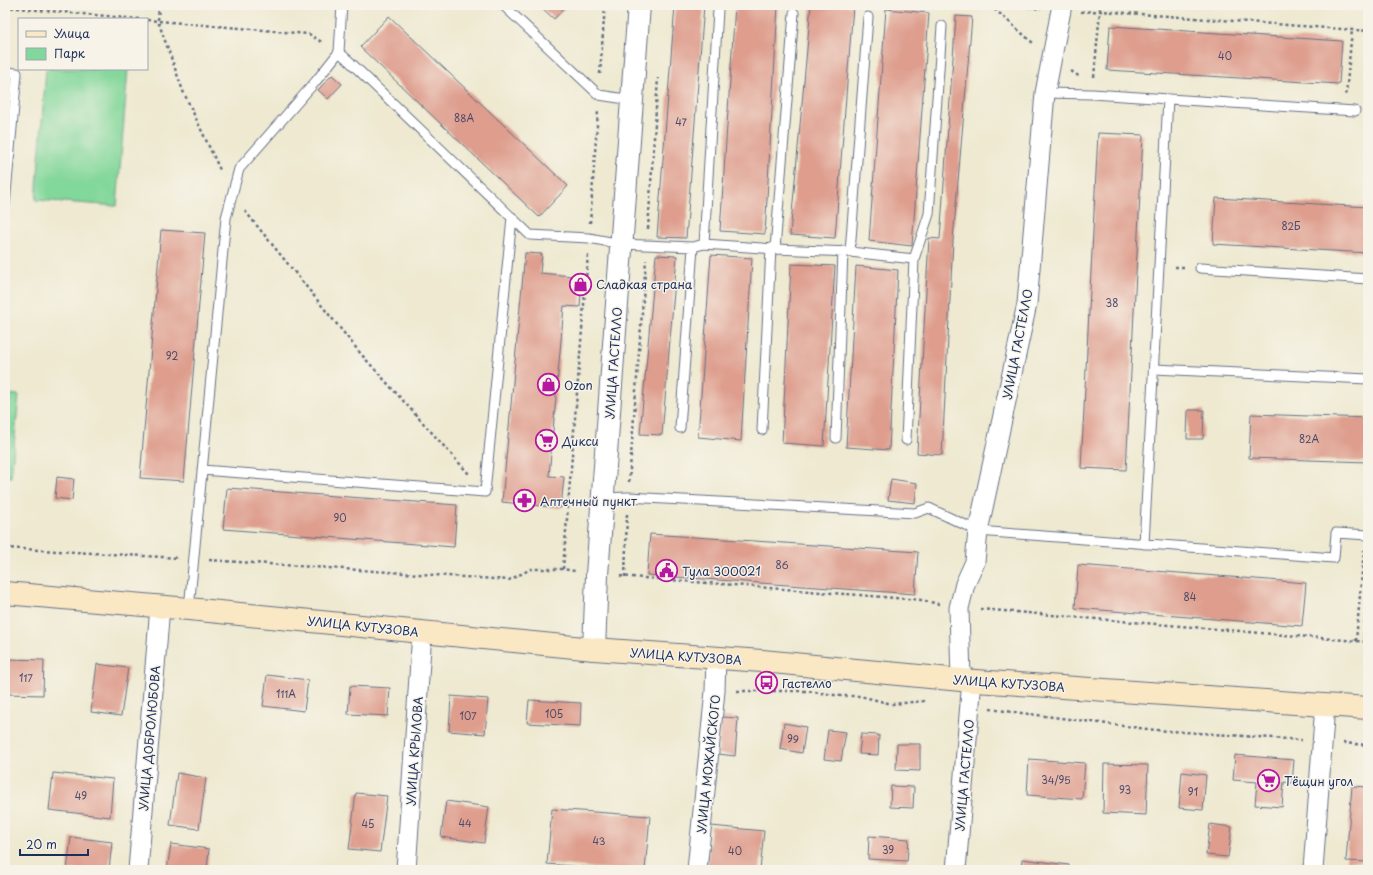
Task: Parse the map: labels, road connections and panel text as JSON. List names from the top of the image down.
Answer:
{
  "streets": {
    "main road": ["УЛИЦА КУТУЗОВА"],
    "street": [
      "УЛИЦА ГАСТЕЛЛО",
      "УЛИЦА ДОБРОЛЮБОВА",
      "УЛИЦА КРЫЛОВА",
      "УЛИЦА МОЖАЙСКОГО"
    ]
  },
  "crossings": [
    ["УЛИЦА ГАСТЕЛЛО", "УЛИЦА КУТУЗОВА"],
    ["УЛИЦА КУТУЗОВА", "УЛИЦА ДОБРОЛЮБОВА"],
    ["УЛИЦА КУТУЗОВА", "УЛИЦА КРЫЛОВА"],
    ["УЛИЦА КУТУЗОВА", "УЛИЦА МОЖАЙСКОГО"]
  ],
  "places": {
    "shop": ["Сладкая страна", "Ozon"],
    "supermarket": ["Дикси", "Тёщин угол"],
    "pharmacy": ["Аптечный пункт"],
    "public building": ["Тула 300021"],
    "bus stop": ["Гастелло"]
  },
  "house_numbers": [
    "40",
    "88А",
    "47",
    "82Б",
    "38",
    "92",
    "82А",
    "90",
    "86",
    "84",
    "117",
    "111А",
    "105",
    "107",
    "99",
    "34/95",
    "93",
    "91",
    "49",
    "44",
    "45",
    "43",
    "39",
    "40"
  ],
  "legend": ["Улица", "Парк"],
  "scale_bar": "20 m"
}
